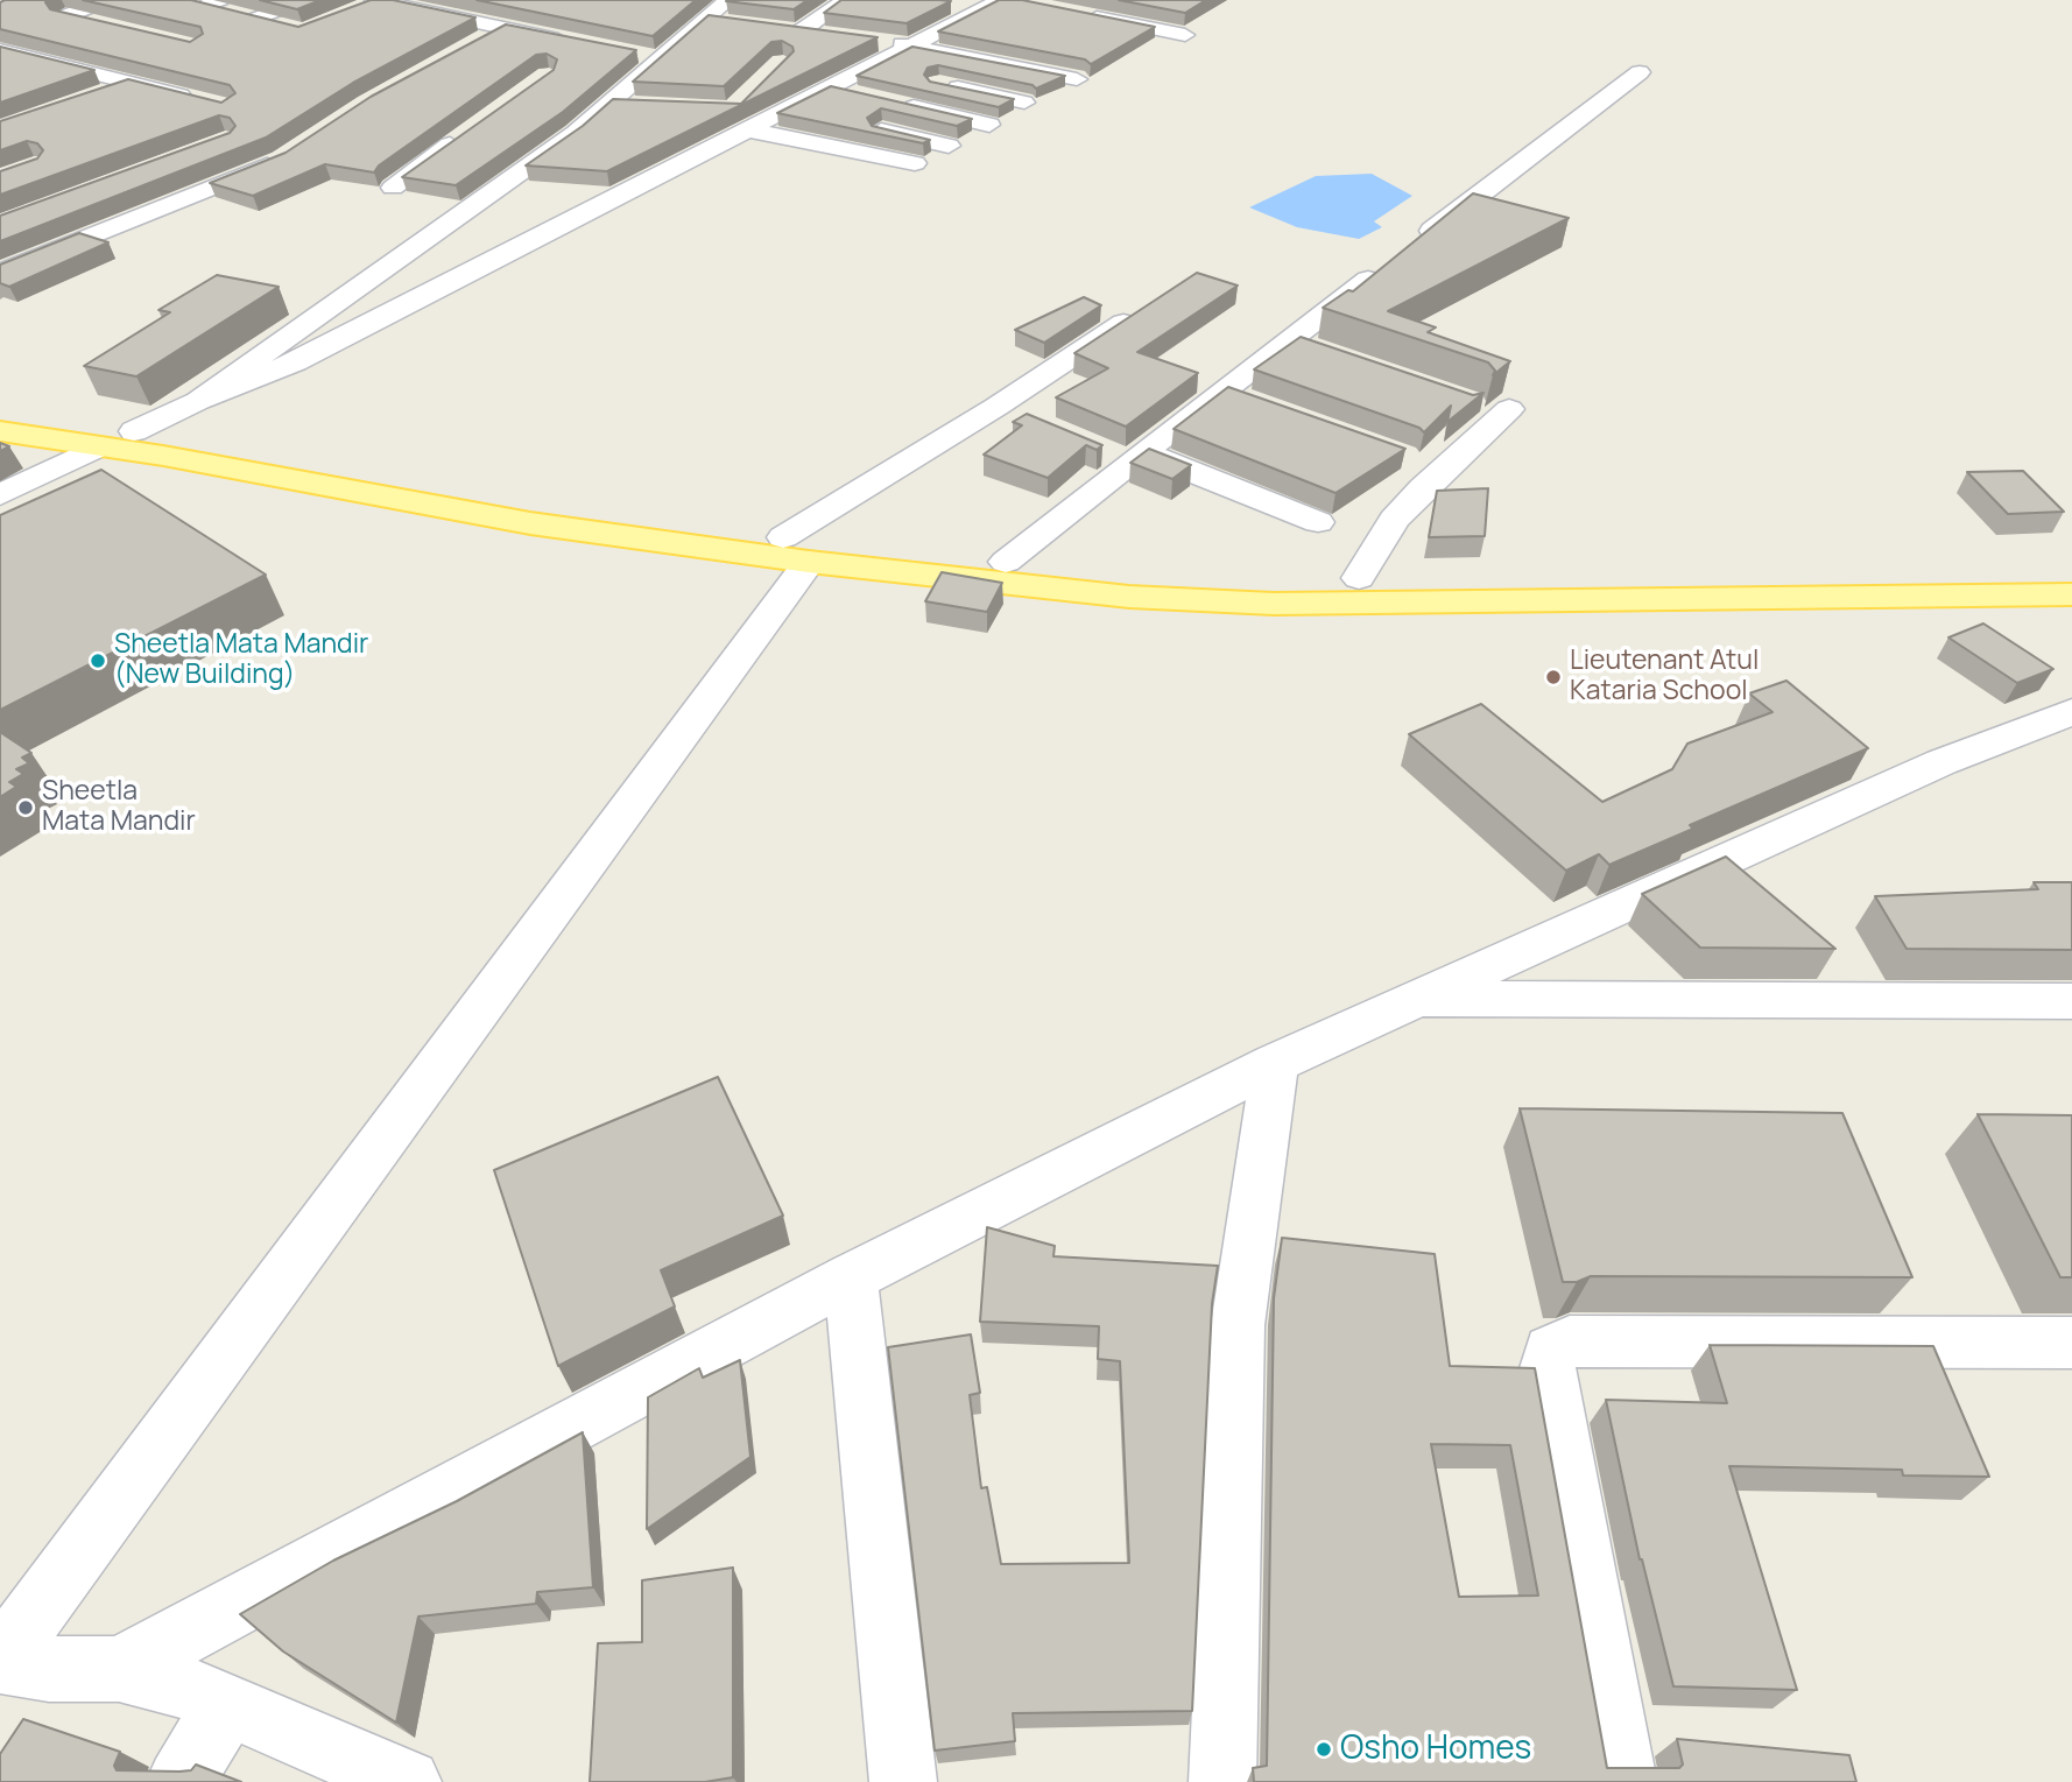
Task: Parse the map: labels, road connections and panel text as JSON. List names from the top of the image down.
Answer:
{
  "places": [
    "Sheetla Mata Mandir (New Building)",
    "Lieutenant Atul Kataria School",
    "Sheetla Mata Mandir",
    "Osho Homes"
  ]
}
